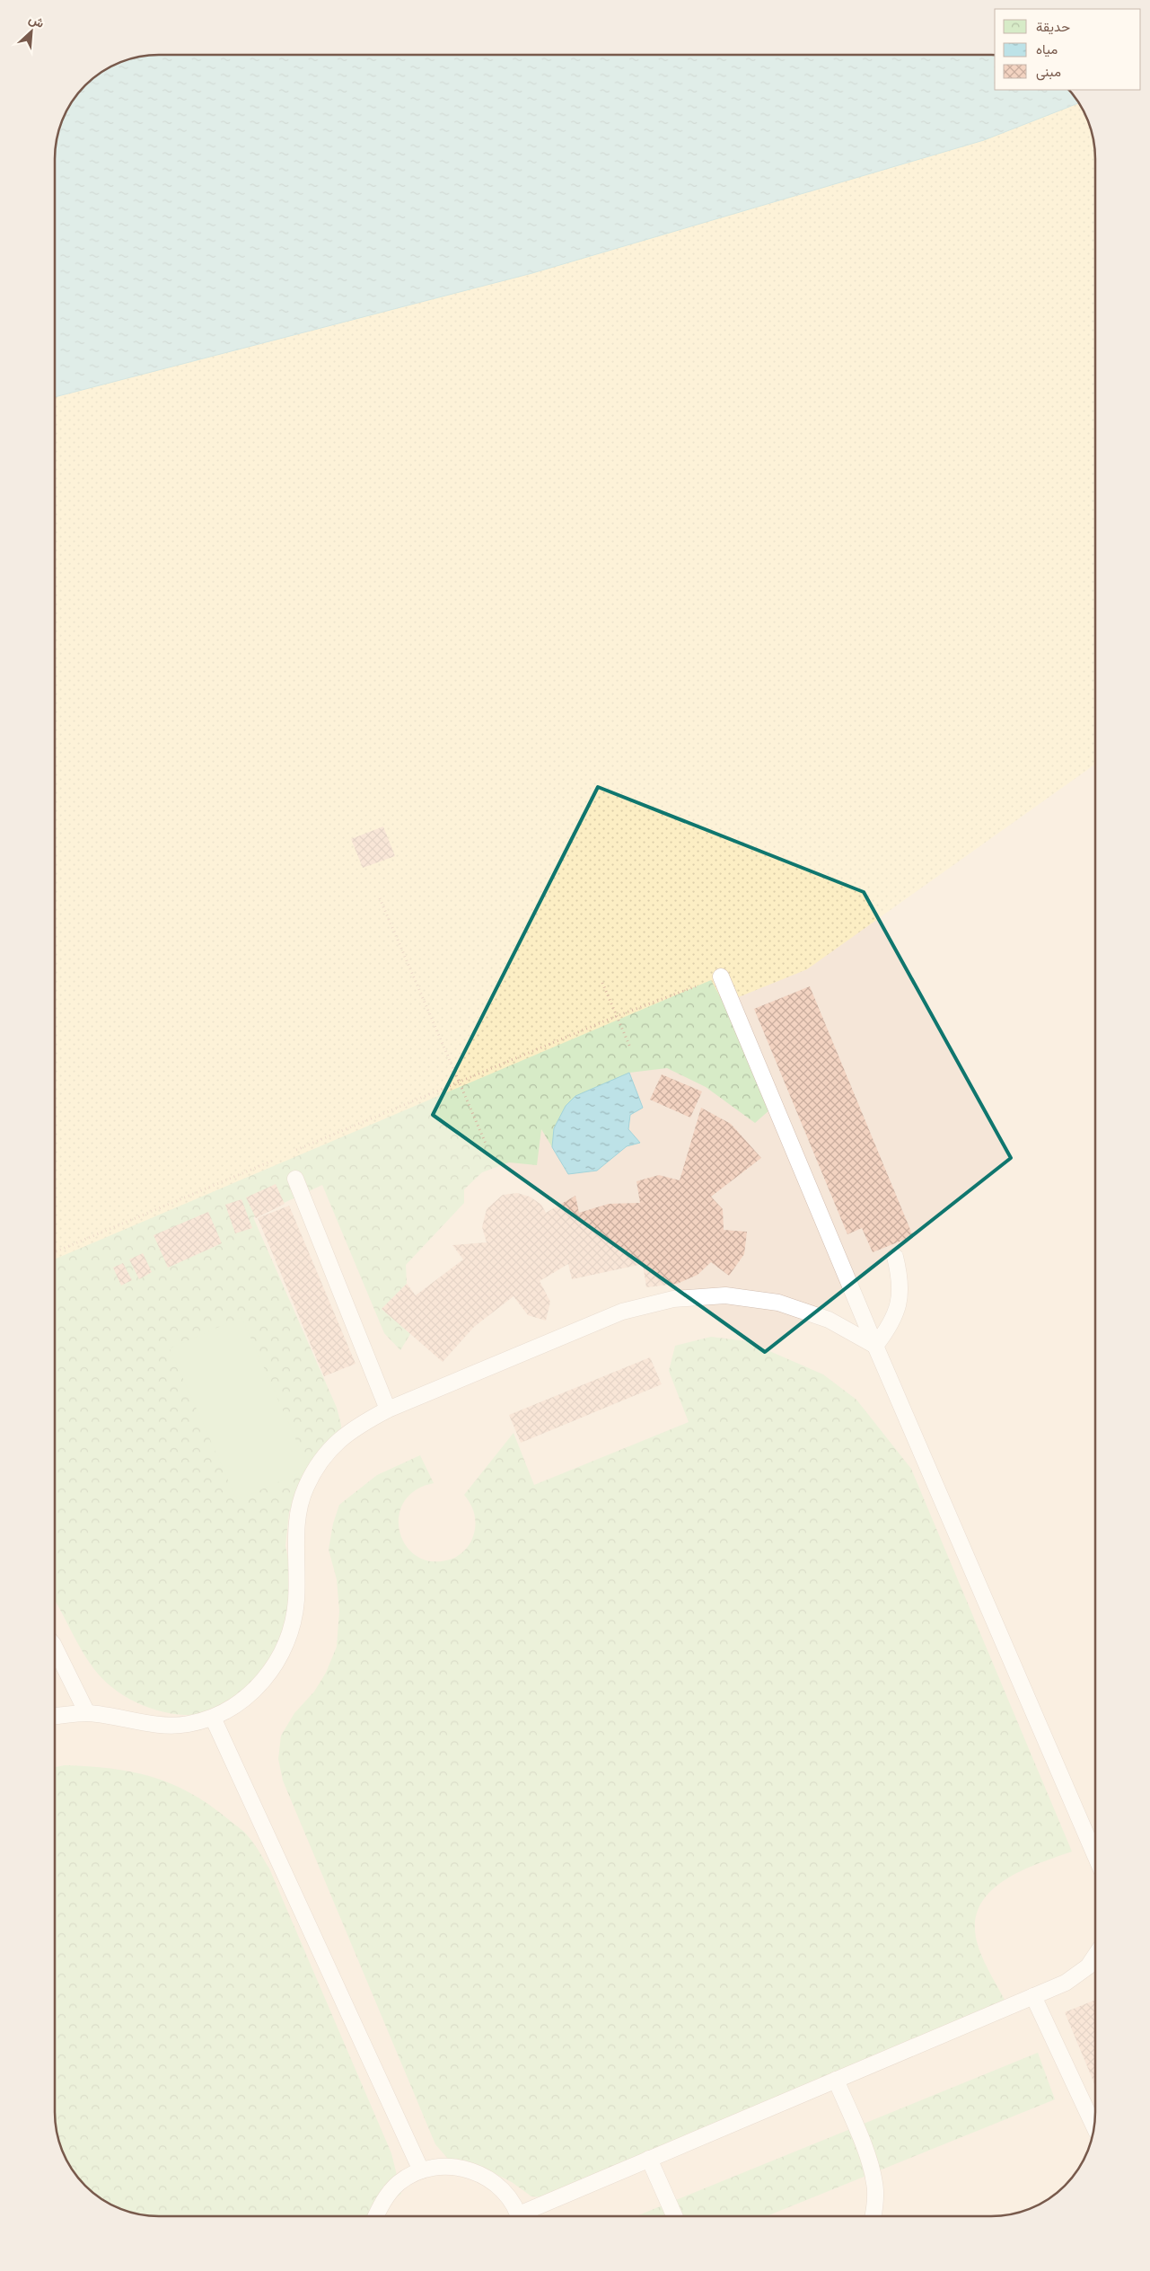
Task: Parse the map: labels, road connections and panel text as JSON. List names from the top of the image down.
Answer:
{
  "legend": ["حديقة", "مياه", "مبنى"],
  "north": "top right"
}
